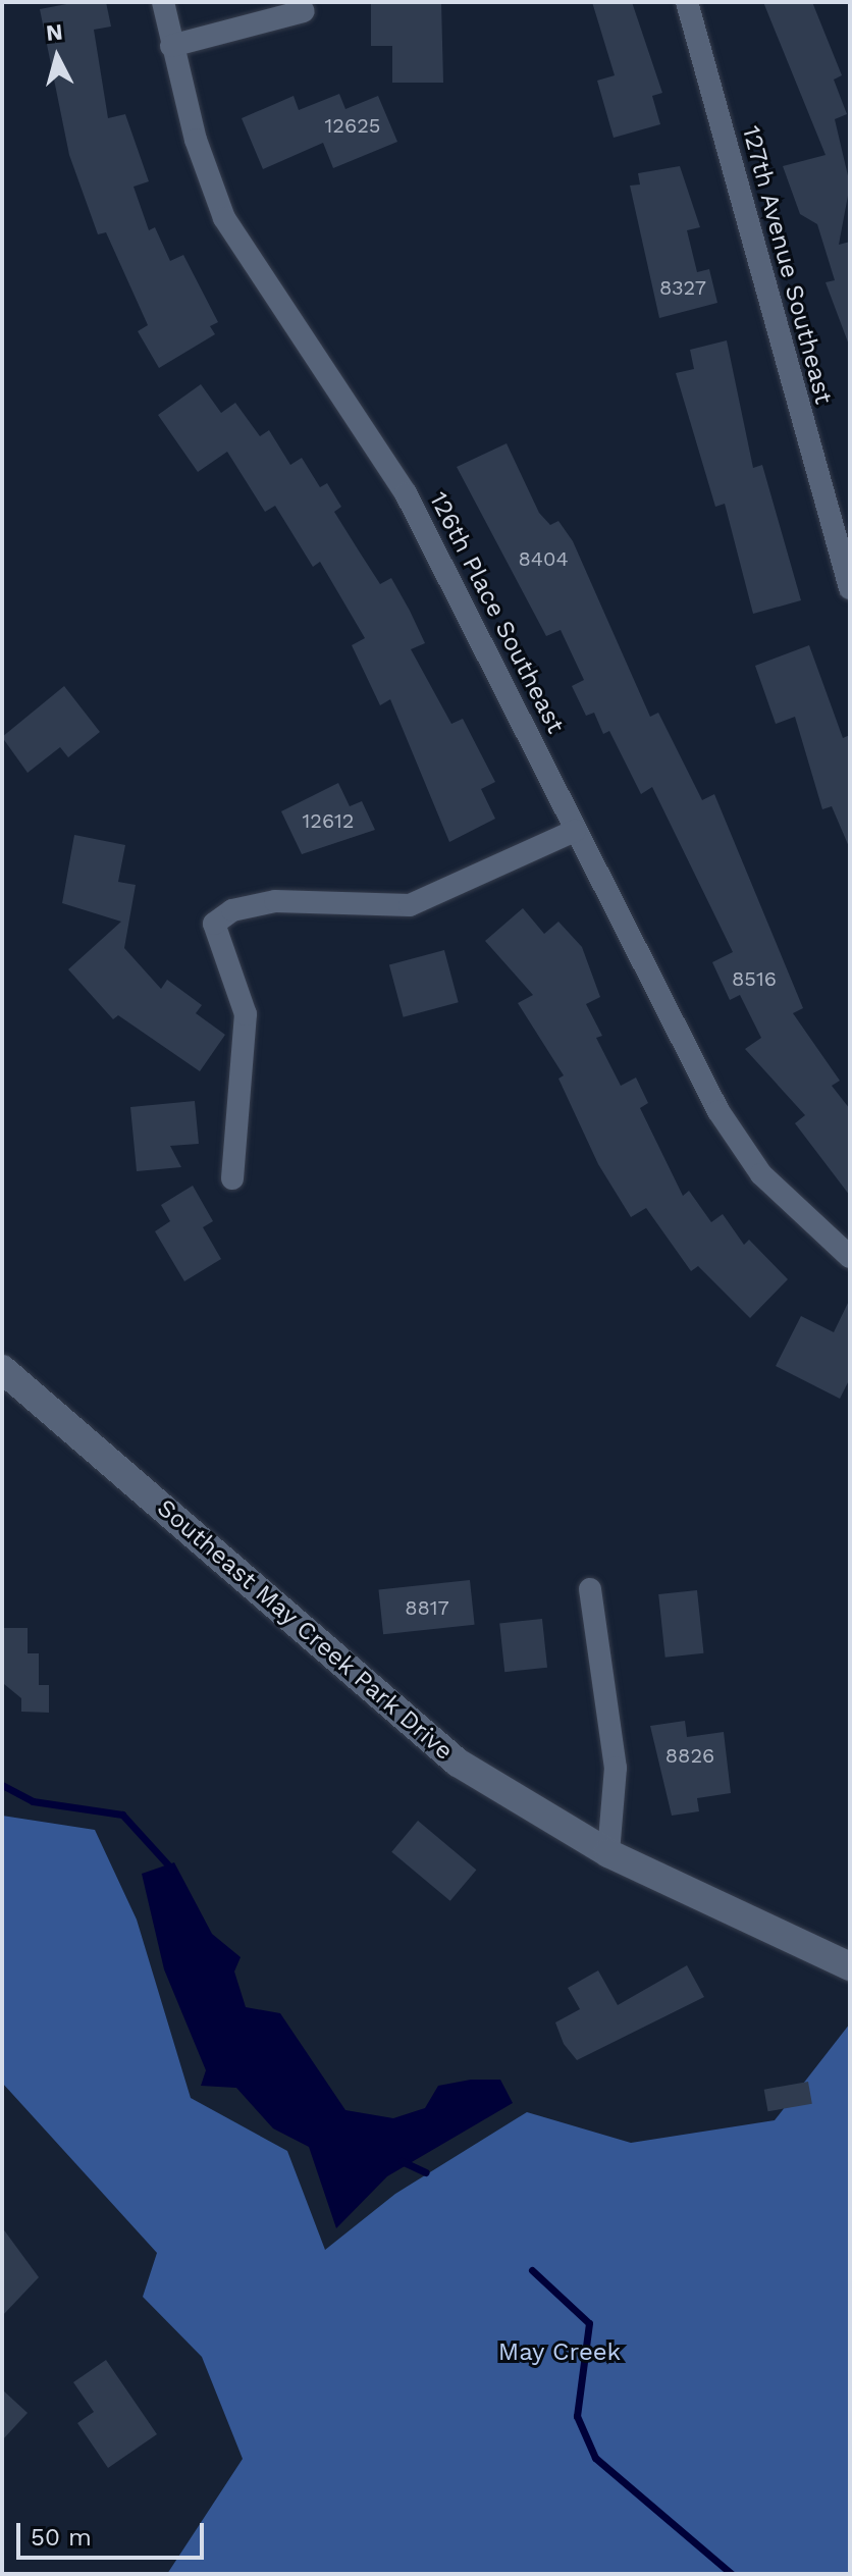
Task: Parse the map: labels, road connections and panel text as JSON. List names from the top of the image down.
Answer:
{
  "streets": {
    "street": ["127th Avenue Southeast", "126th Place Southeast", "Southeast May Creek Park Drive"]
  },
  "parks": ["May Creek"],
  "house_numbers": [
    "12625",
    "8327",
    "8404",
    "12612",
    "8516",
    "8817",
    "8826"
  ],
  "scale_bar": "50 m",
  "north": "top"
}
